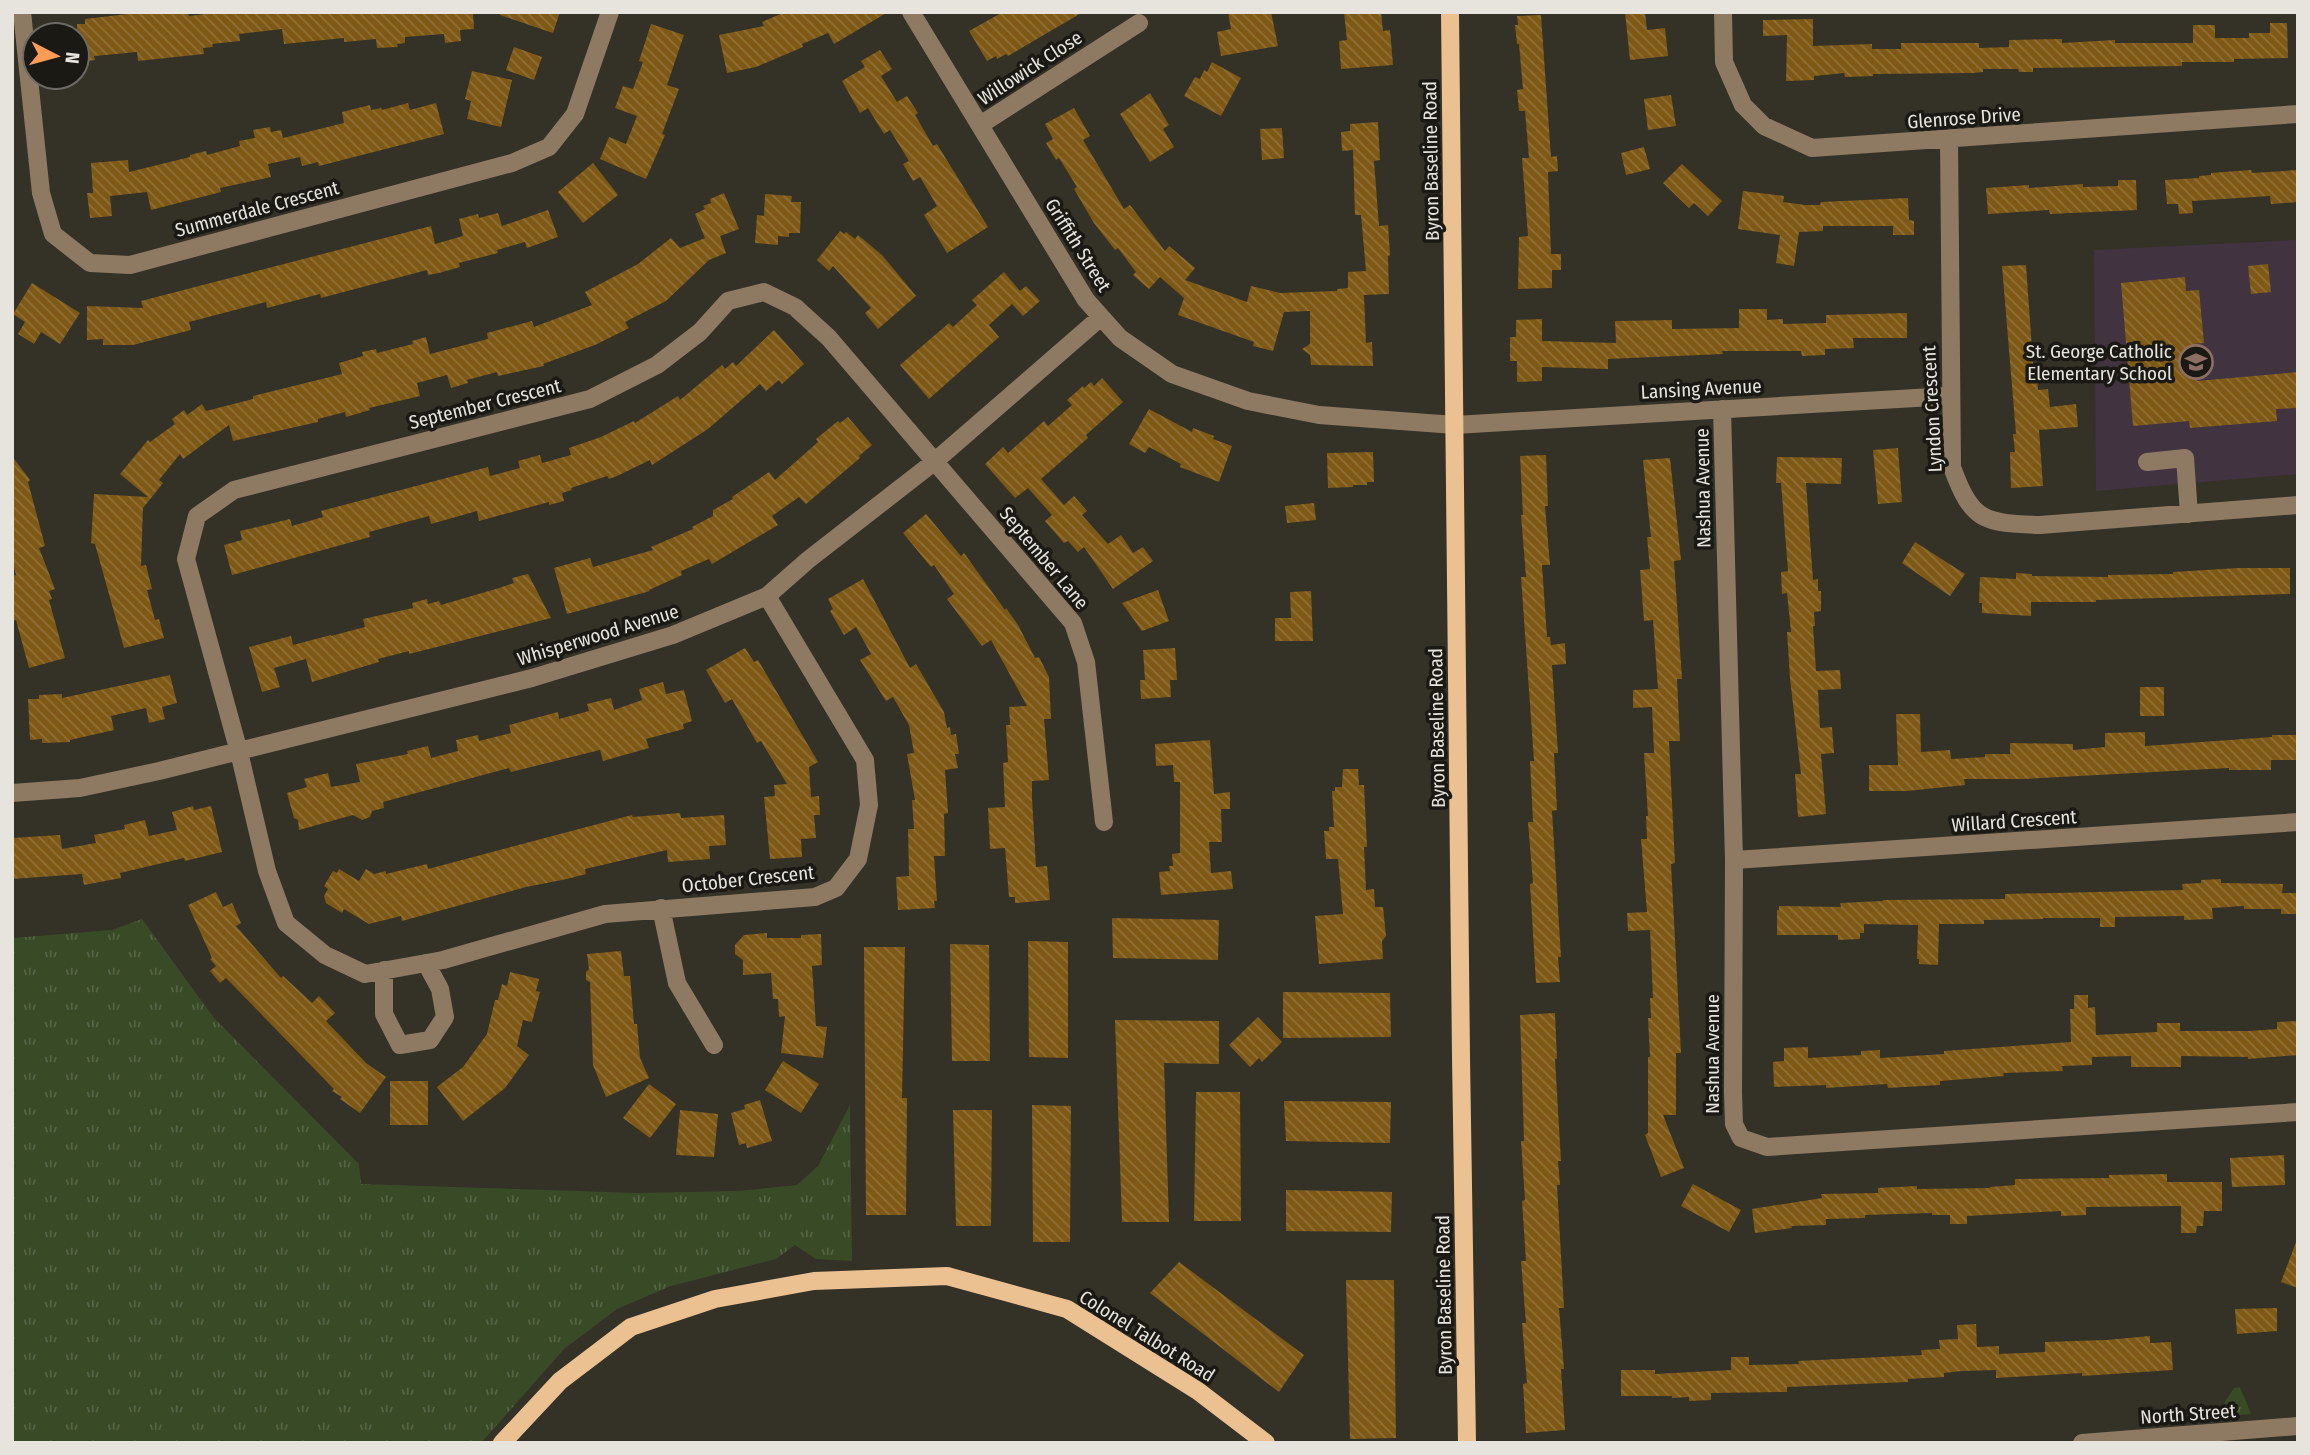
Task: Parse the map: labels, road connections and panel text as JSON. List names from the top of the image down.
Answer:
{
  "streets": {
    "main road": ["Byron Baseline Road", "Colonel Talbot Road"],
    "street": [
      "Willowick Close",
      "Glenrose Drive",
      "Summerdale Crescent",
      "Griffith Street",
      "Lansing Avenue",
      "September Crescent",
      "Lyndon Crescent",
      "Nashua Avenue",
      "September Lane",
      "Whisperwood Avenue",
      "Willard Crescent",
      "October Crescent",
      "North Street"
    ]
  },
  "crossings": [
    ["Willowick Close", "Griffith Street"],
    ["Glenrose Drive", "Lyndon Crescent"],
    ["Byron Baseline Road", "Griffith Street"],
    ["Byron Baseline Road", "Lansing Avenue"],
    ["Griffith Street", "Lansing Avenue"],
    ["Griffith Street", "Whisperwood Avenue"],
    ["Lansing Avenue", "Lyndon Crescent"],
    ["Lansing Avenue", "Nashua Avenue"],
    ["September Crescent", "September Lane"],
    ["September Crescent", "Whisperwood Avenue"],
    ["September Crescent", "October Crescent"],
    ["Nashua Avenue", "Willard Crescent"],
    ["September Lane", "Whisperwood Avenue"],
    ["Whisperwood Avenue", "October Crescent"]
  ],
  "places": {
    "school or university": ["St. George Catholic Elementary School"]
  },
  "north": "right"
}
